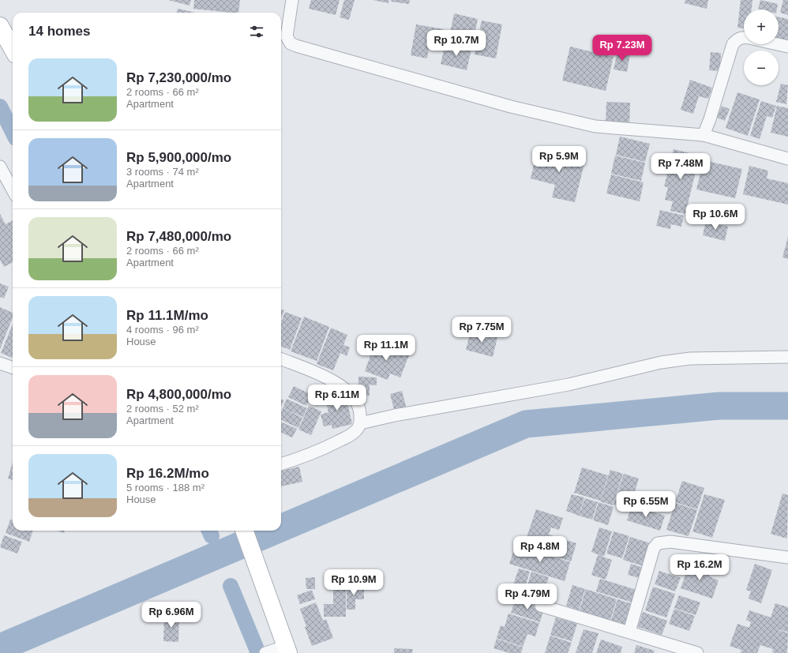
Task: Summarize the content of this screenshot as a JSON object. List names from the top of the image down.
{
  "page": {
    "map_buttons": ["+", "−"],
    "heading": "14 homes",
    "price": [
      "Rp 10.7M",
      "Rp 7.23M",
      "Rp 5.9M",
      "Rp 7.48M",
      "Rp 10.6M",
      "Rp 7.75M",
      "Rp 11.1M",
      "Rp 6.11M",
      "Rp 6.55M",
      "Rp 4.8M",
      "Rp 16.2M",
      "Rp 10.9M",
      "Rp 4.79M",
      "Rp 6.96M"
    ],
    "list": [
      {
        "name": "Rp 7,230,000/mo",
        "note": "2 rooms · 66 m² · Apartment"
      },
      {
        "name": "Rp 5,900,000/mo",
        "note": "3 rooms · 74 m² · Apartment"
      },
      {
        "name": "Rp 7,480,000/mo",
        "note": "2 rooms · 66 m² · Apartment"
      },
      {
        "name": "Rp 11.1M/mo",
        "note": "4 rooms · 96 m² · House"
      },
      {
        "name": "Rp 4,800,000/mo",
        "note": "2 rooms · 52 m² · Apartment"
      },
      {
        "name": "Rp 16.2M/mo",
        "note": "5 rooms · 188 m² · House"
      }
    ]
  }
}
